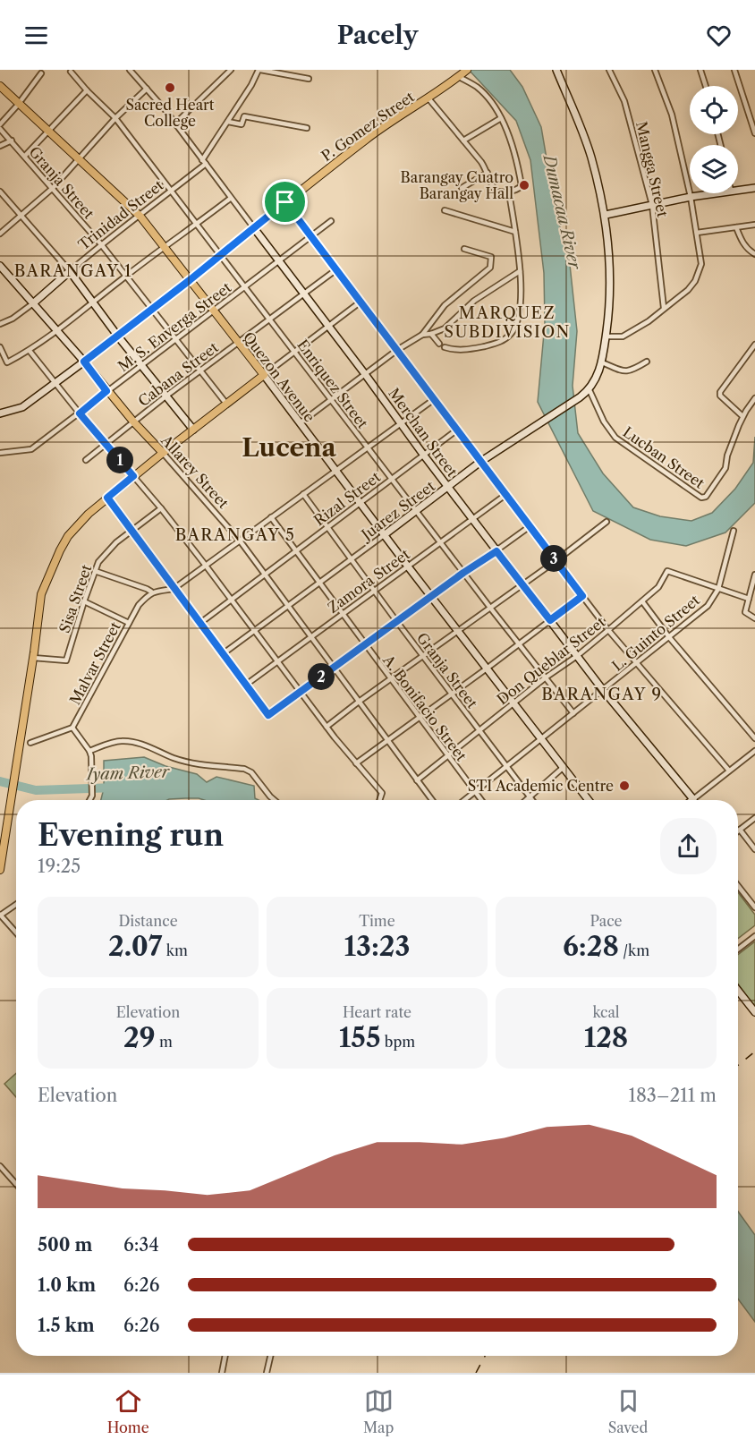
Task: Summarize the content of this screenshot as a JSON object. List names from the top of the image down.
{
  "streets": {
    "main road": [
      "P. Gomez Street",
      "Trinidad Street",
      "Quezon Avenue",
      "Merchan Street",
      "Allarey Street",
      "Juarez Street"
    ],
    "street": [
      "Mangga Street",
      "Granja Street",
      "M. S. Enverga Street",
      "Cabana Street",
      "Enriquez Street",
      "Lucban Street",
      "Rizal Street",
      "Zamora Street",
      "Sisa Street",
      "L. Guinto Street",
      "Don Queblar Street",
      "Malvar Street",
      "A. Bonifacio Street"
    ]
  },
  "crossings": [
    ["P. Gomez Street", "Granja Street"],
    ["P. Gomez Street", "Quezon Avenue"],
    ["P. Gomez Street", "Enriquez Street"],
    ["P. Gomez Street", "Merchan Street"],
    ["P. Gomez Street", "Allarey Street"],
    ["Granja Street", "Trinidad Street"],
    ["Granja Street", "M. S. Enverga Street"],
    ["Granja Street", "Cabana Street"],
    ["Granja Street", "Rizal Street"],
    ["Granja Street", "Juarez Street"],
    ["Granja Street", "Zamora Street"],
    ["Granja Street", "L. Guinto Street"],
    ["Granja Street", "Don Queblar Street"],
    ["Trinidad Street", "Quezon Avenue"],
    ["Trinidad Street", "Enriquez Street"],
    ["Trinidad Street", "Merchan Street"],
    ["Trinidad Street", "Allarey Street"],
    ["M. S. Enverga Street", "Quezon Avenue"],
    ["M. S. Enverga Street", "Enriquez Street"],
    ["M. S. Enverga Street", "Merchan Street"],
    ["M. S. Enverga Street", "Allarey Street"],
    ["Cabana Street", "Quezon Avenue"],
    ["Cabana Street", "Enriquez Street"],
    ["Cabana Street", "Merchan Street"],
    ["Cabana Street", "Allarey Street"],
    ["Quezon Avenue", "Rizal Street"],
    ["Quezon Avenue", "Juarez Street"],
    ["Quezon Avenue", "Zamora Street"],
    ["Quezon Avenue", "L. Guinto Street"],
    ["Quezon Avenue", "Don Queblar Street"],
    ["Enriquez Street", "Rizal Street"],
    ["Enriquez Street", "Juarez Street"],
    ["Enriquez Street", "Zamora Street"],
    ["Enriquez Street", "L. Guinto Street"],
    ["Enriquez Street", "Don Queblar Street"],
    ["Merchan Street", "Rizal Street"],
    ["Merchan Street", "Juarez Street"],
    ["Merchan Street", "Zamora Street"],
    ["Merchan Street", "L. Guinto Street"],
    ["Merchan Street", "Don Queblar Street"],
    ["Lucban Street", "Juarez Street"],
    ["Allarey Street", "Rizal Street"],
    ["Allarey Street", "Juarez Street"],
    ["Allarey Street", "Zamora Street"],
    ["Allarey Street", "Don Queblar Street"],
    ["Rizal Street", "A. Bonifacio Street"],
    ["Juarez Street", "A. Bonifacio Street"],
    ["Zamora Street", "A. Bonifacio Street"],
    ["L. Guinto Street", "Don Queblar Street"],
    ["L. Guinto Street", "A. Bonifacio Street"],
    ["Don Queblar Street", "A. Bonifacio Street"]
  ],
  "districts": [
    "BARANGAY 1",
    "MARQUEZ SUBDIVISION",
    "Lucena",
    "BARANGAY 5",
    "BARANGAY 9"
  ],
  "water": ["Dumacaa River", "Iyam River"],
  "places": ["Sacred Heart College", "Barangay Cuatro Barangay Hall", "STI Academic Centre"],
  "page": {
    "header": "Pacely",
    "pins": ["1", "3", "2"],
    "heading": ["Evening run", "19:25"],
    "stats": [
      ["Distance", "2.07 km"],
      ["Time", "13:23"],
      ["Pace", "6:28 /km"],
      ["Elevation", "29 m"],
      ["Heart rate", "155 bpm"],
      ["kcal", "128"]
    ],
    "chart": ["Elevation", "183–211 m"],
    "list": [
      {
        "name": "500 m",
        "note": "6:34"
      },
      {
        "name": "1.0 km",
        "note": "6:26"
      },
      {
        "name": "1.5 km",
        "note": "6:26"
      }
    ],
    "tabs": ["Home", "Map", "Saved"]
  }
}
